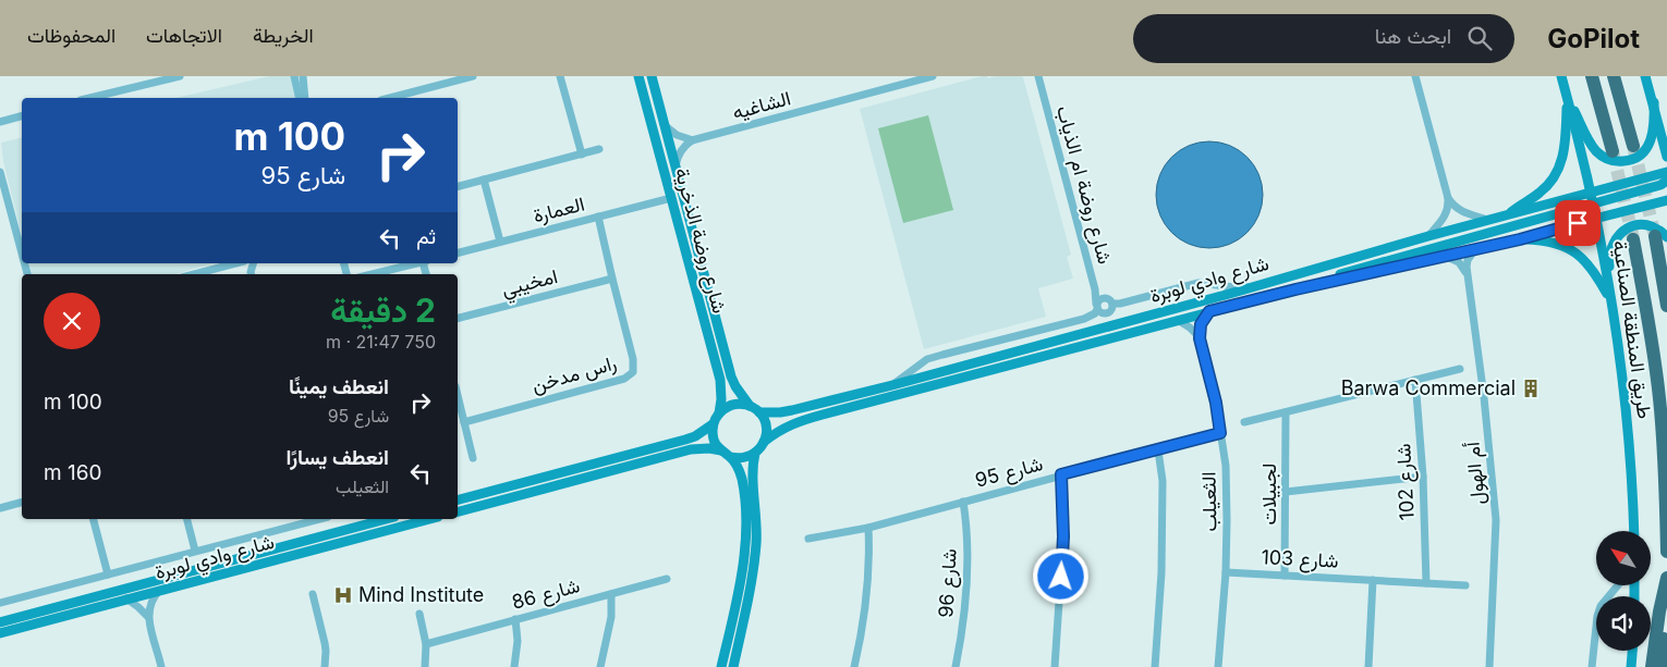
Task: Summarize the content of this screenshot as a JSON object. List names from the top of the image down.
{
  "streets": {
    "highway": ["طريق المنطقة الصناعية"],
    "street": [
      "الشاغيه",
      "شارع روضة ام الذياب",
      "العمارة",
      "شارع روضة الذخرية",
      "شارع وادي لوبرة",
      "امخيبي",
      "راس مدخن",
      "شارع 95",
      "أم الهول",
      "شارع 102",
      "لجبيلات",
      "الثعيلب",
      "شارع 103",
      "شارع 96",
      "شارع 86"
    ]
  },
  "crossings": [
    ["العمارة", "شارع روضة الذخرية"],
    ["العمارة", "راس مدخن"],
    ["شارع روضة الذخرية", "شارع وادي لوبرة"],
    ["شارع وادي لوبرة", "طريق المنطقة الصناعية"],
    ["شارع وادي لوبرة", "أم الهول"],
    ["امخيبي", "راس مدخن"],
    ["شارع 95", "الثعيلب"],
    ["شارع 95", "شارع 96"],
    ["شارع 102", "شارع 103"],
    ["لجبيلات", "شارع 103"],
    ["الثعيلب", "شارع 103"]
  ],
  "places": {
    "building": ["Barwa Commercial"],
    "hospital": ["Mind Institute"]
  },
  "north": "top left",
  "page": {
    "header": "GoPilot",
    "search": "ابحث هنا",
    "nav": ["الخريطة", "الاتجاهات", "المحفوظات"],
    "turn": ["100 m", "شارع 95"],
    "then": "ثم",
    "heading": ["2 دقيقة", "750 m · 21:47"],
    "list": [
      {
        "name": "انعطف يمينًا",
        "note": "شارع 95",
        "value": "100 m"
      },
      {
        "name": "انعطف يسارًا",
        "note": "الثعيلب",
        "value": "160 m"
      }
    ]
  }
}
